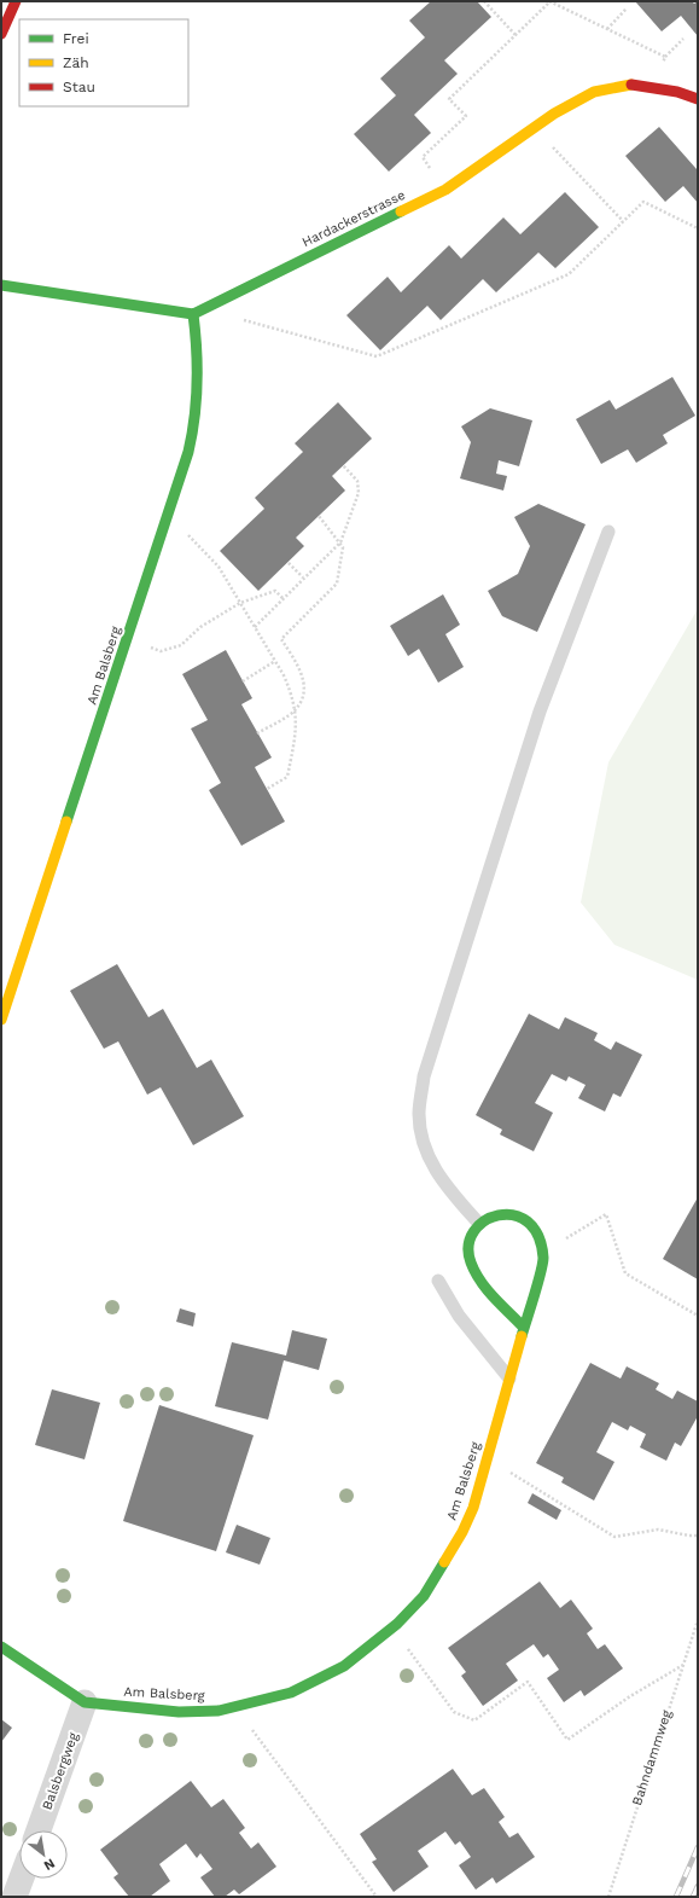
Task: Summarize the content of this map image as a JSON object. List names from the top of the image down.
{
  "streets": {
    "street": ["Hardackerstrasse", "Am Balsberg", "Balsbergweg"],
    "path": ["Bahndammweg"]
  },
  "crossings": [
    ["Hardackerstrasse", "Am Balsberg"],
    ["Am Balsberg", "Balsbergweg"]
  ],
  "legend": ["Frei", "Zäh", "Stau"],
  "north": "bottom right"
}
